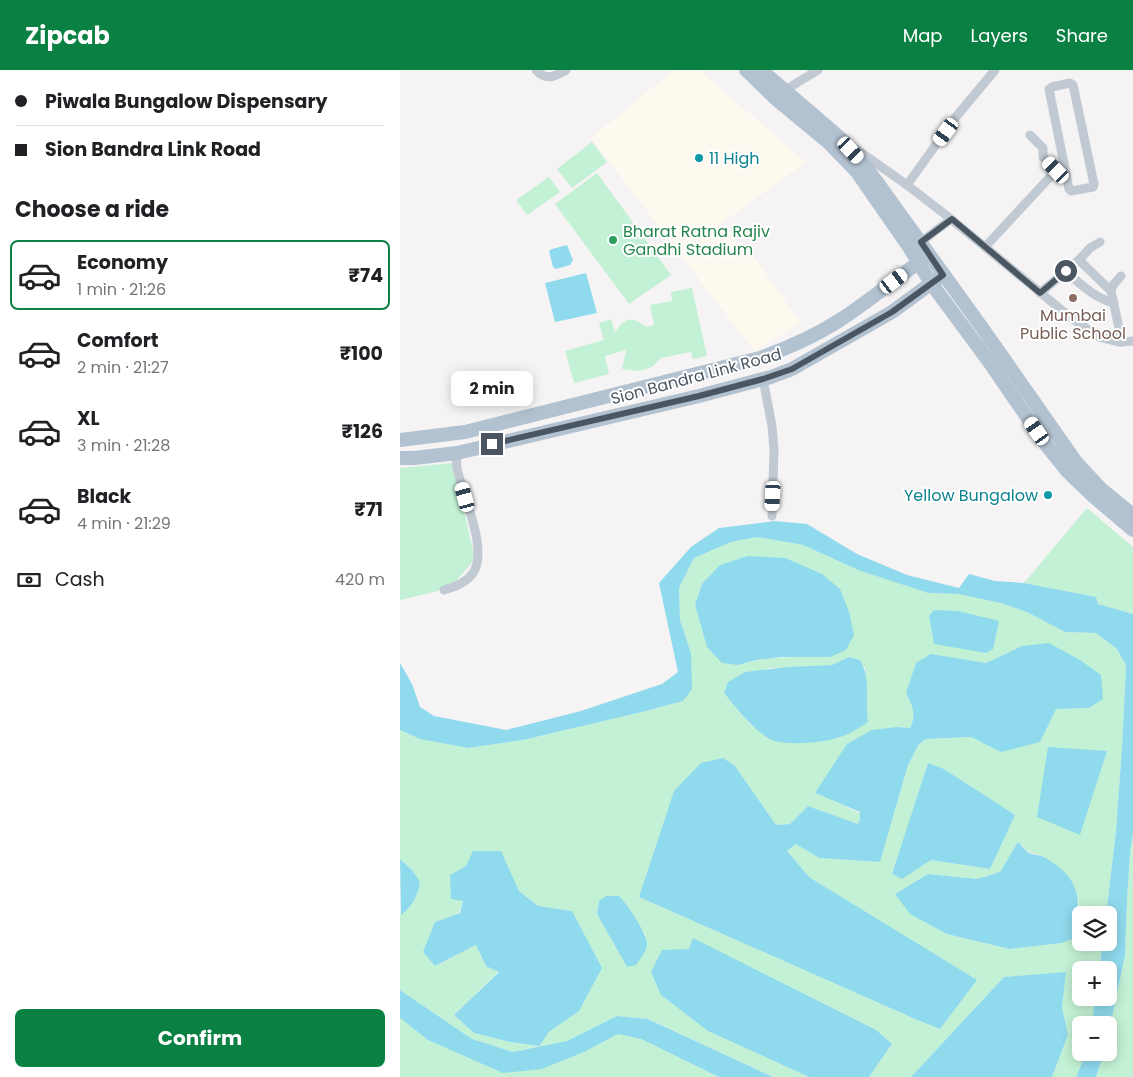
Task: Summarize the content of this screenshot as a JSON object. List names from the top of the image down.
{
  "streets": {
    "main road": ["Sion Bandra Link Road"]
  },
  "places": [
    "11 High",
    "Bharat Ratna Rajiv Gandhi Stadium",
    "Mumbai Public School",
    "Yellow Bungalow"
  ],
  "page": {
    "header": "Zipcab",
    "nav": ["Map", "Layers", "Share"],
    "banner": ["Piwala Bungalow Dispensary", "Sion Bandra Link Road"],
    "heading": "Choose a ride",
    "list": [
      {
        "name": "Economy",
        "note": "1 min · 21:26",
        "value": "₹74"
      },
      {
        "name": "Comfort",
        "note": "2 min · 21:27",
        "value": "₹100"
      },
      {
        "name": "XL",
        "note": "3 min · 21:28",
        "value": "₹126"
      },
      {
        "name": "Black",
        "note": "4 min · 21:29",
        "value": "₹71"
      }
    ],
    "bubble": "2 min",
    "pay": ["Cash", "420 m"],
    "map_buttons": ["+", "−"],
    "buttons": "Confirm"
  }
}
